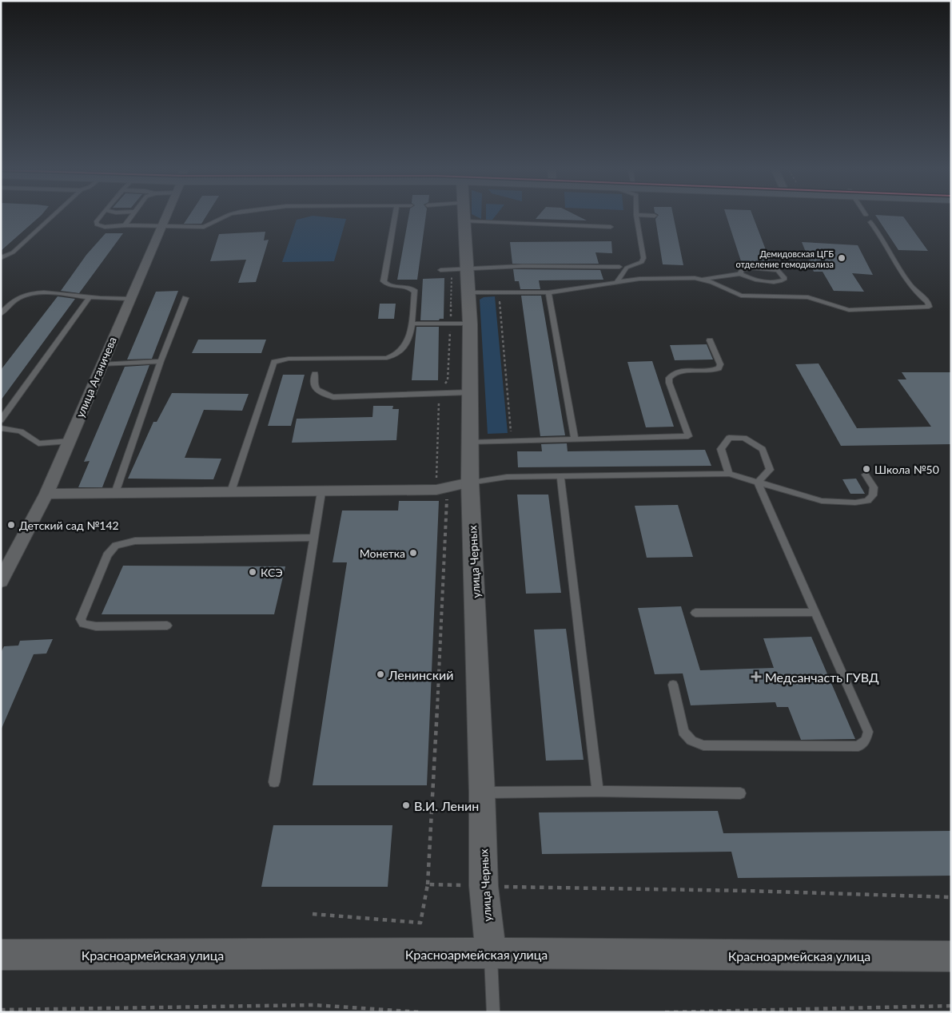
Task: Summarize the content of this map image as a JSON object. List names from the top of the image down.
{
  "streets": {
    "street": ["улица Аганичева", "улица Черных", "Красноармейская улица"]
  },
  "crossings": [
    ["улица Черных", "Красноармейская улица"]
  ],
  "places": {
    "other": [
      "Демидовская ЦГБ отделение гемодиализа",
      "Школа №50",
      "Детский сад №142",
      "Монетка",
      "КСЭ",
      "Ленинский",
      "В.И. Ленин"
    ],
    "health": ["Медсанчасть ГУВД"]
  }
}
